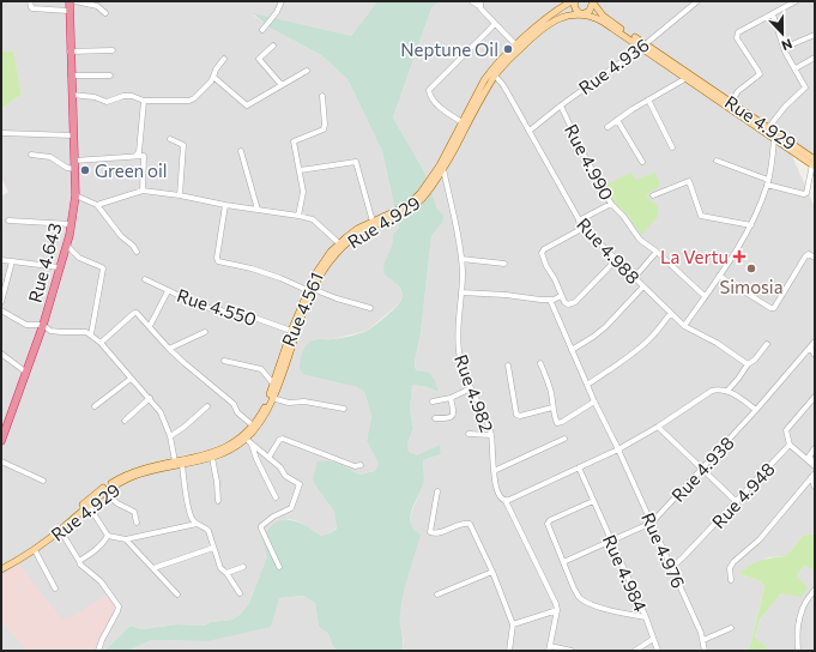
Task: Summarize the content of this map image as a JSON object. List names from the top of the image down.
{
  "streets": {
    "highway": ["Rue 4.643"],
    "main road": ["Rue 4.929", "Rue 4.561"],
    "street": [
      "Rue 4.936",
      "Rue 4.990",
      "Rue 4.988",
      "Rue 4.550",
      "Rue 4.982",
      "Rue 4.938",
      "Rue 4.948",
      "Rue 4.976",
      "Rue 4.984"
    ]
  },
  "crossings": [
    ["Rue 4.936", "Rue 4.929"],
    ["Rue 4.936", "Rue 4.990"],
    ["Rue 4.936", "Rue 4.988"],
    ["Rue 4.929", "Rue 4.988"],
    ["Rue 4.929", "Rue 4.561"],
    ["Rue 4.929", "Rue 4.982"],
    ["Rue 4.550", "Rue 4.561"],
    ["Rue 4.938", "Rue 4.976"],
    ["Rue 4.938", "Rue 4.984"],
    ["Rue 4.948", "Rue 4.976"]
  ],
  "places": {
    "other": ["Neptune Oil", "Green oil", "Simosia"],
    "health": ["La Vertu"]
  },
  "north": "bottom"
}
